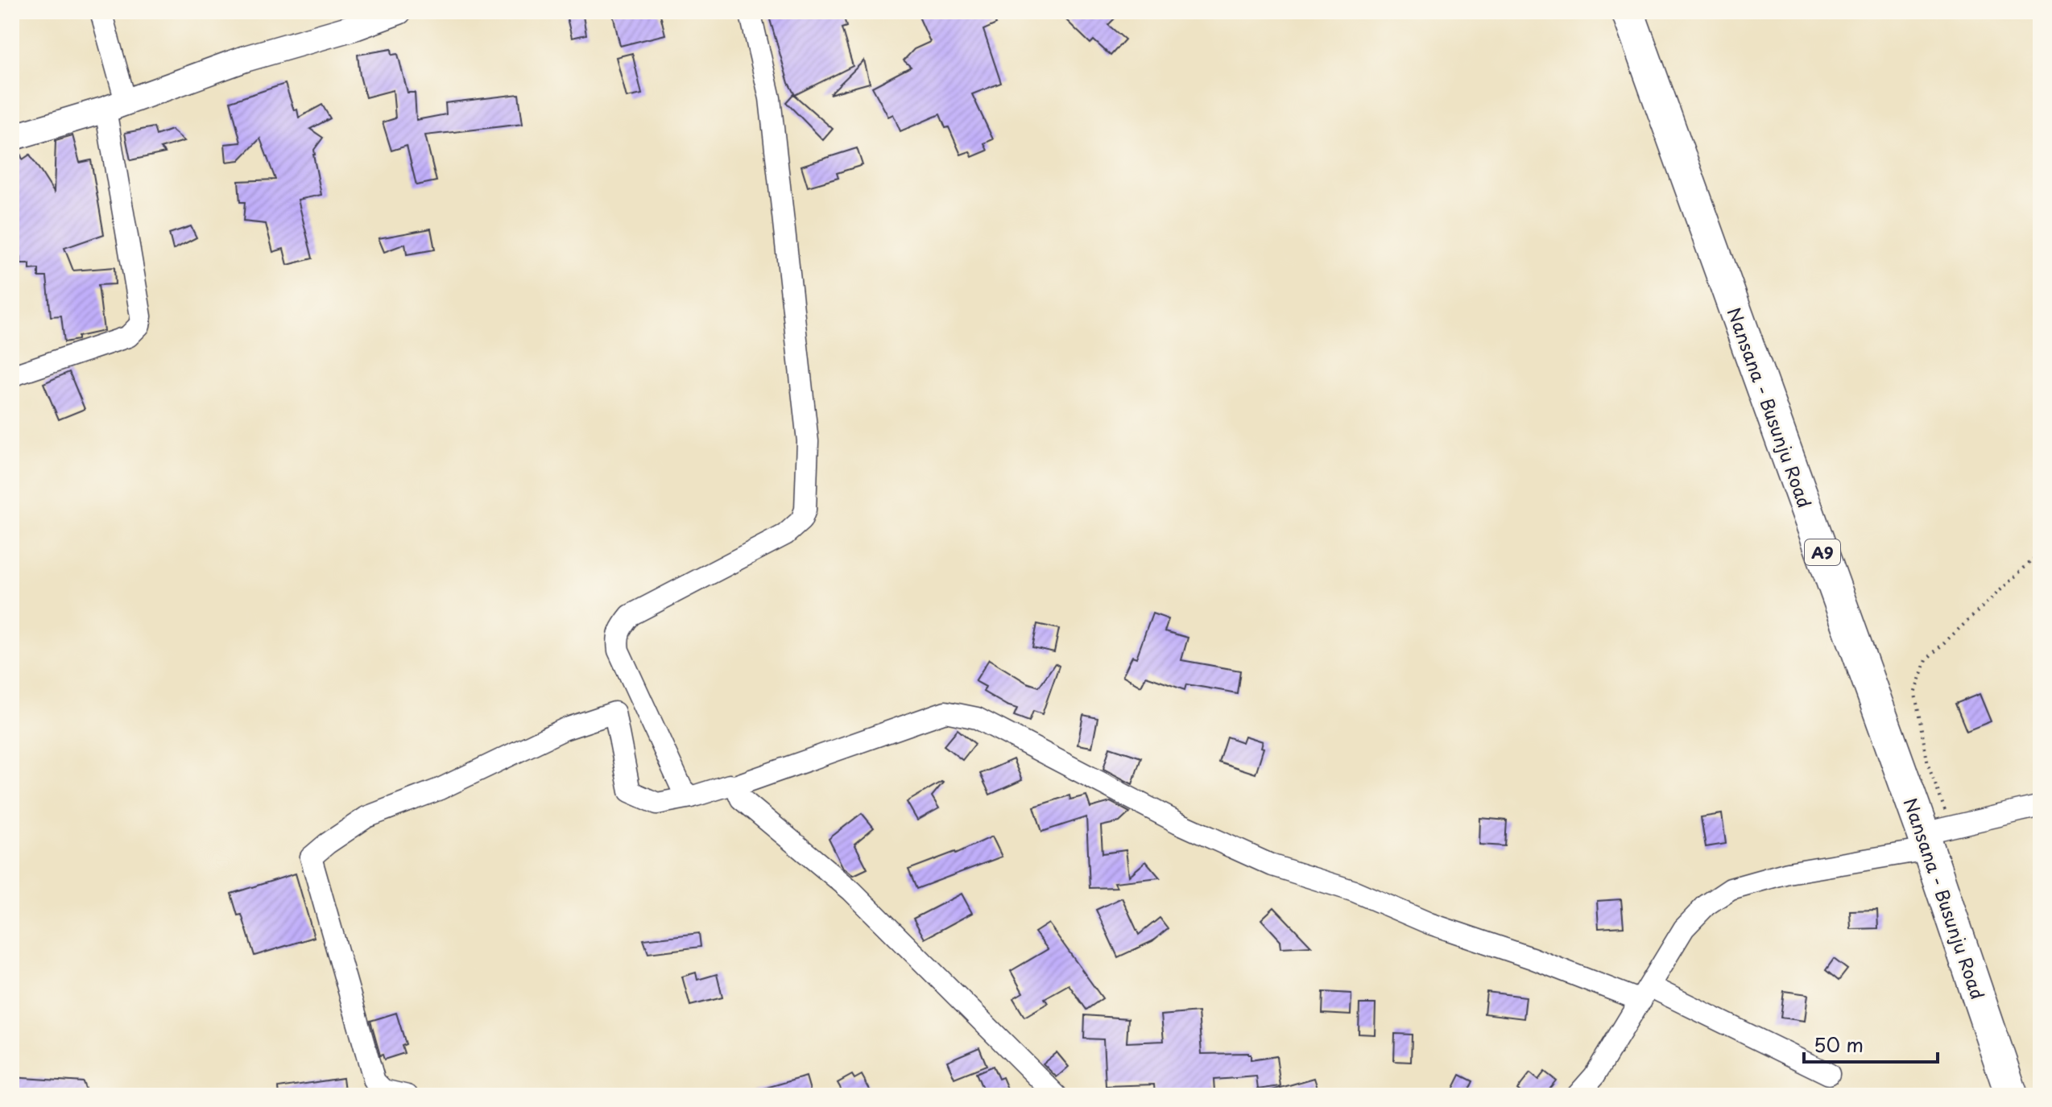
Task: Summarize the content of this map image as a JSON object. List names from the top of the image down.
{
  "streets": {
    "main road": ["Nansana - Busunju Road", "A9"]
  },
  "scale_bar": "50 m"
}
